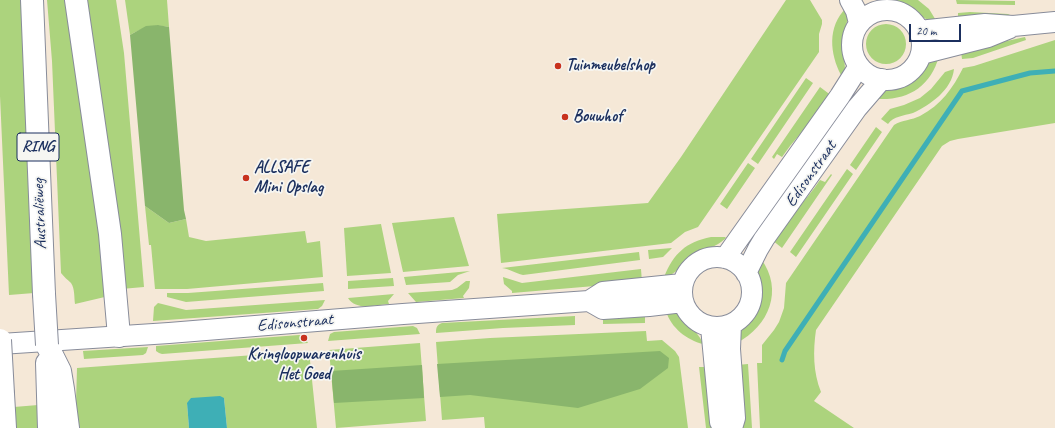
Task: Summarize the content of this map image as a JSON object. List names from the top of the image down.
{
  "streets": {
    "main road": ["RING", "Australiëweg"],
    "street": ["Edisonstraat"]
  },
  "places": [
    "Tuinmeubelshop",
    "Bouwhof",
    "ALLSAFE Mini Opslag",
    "Kringloopwarenhuis Het Goed"
  ],
  "scale_bar": "20 m"
}
